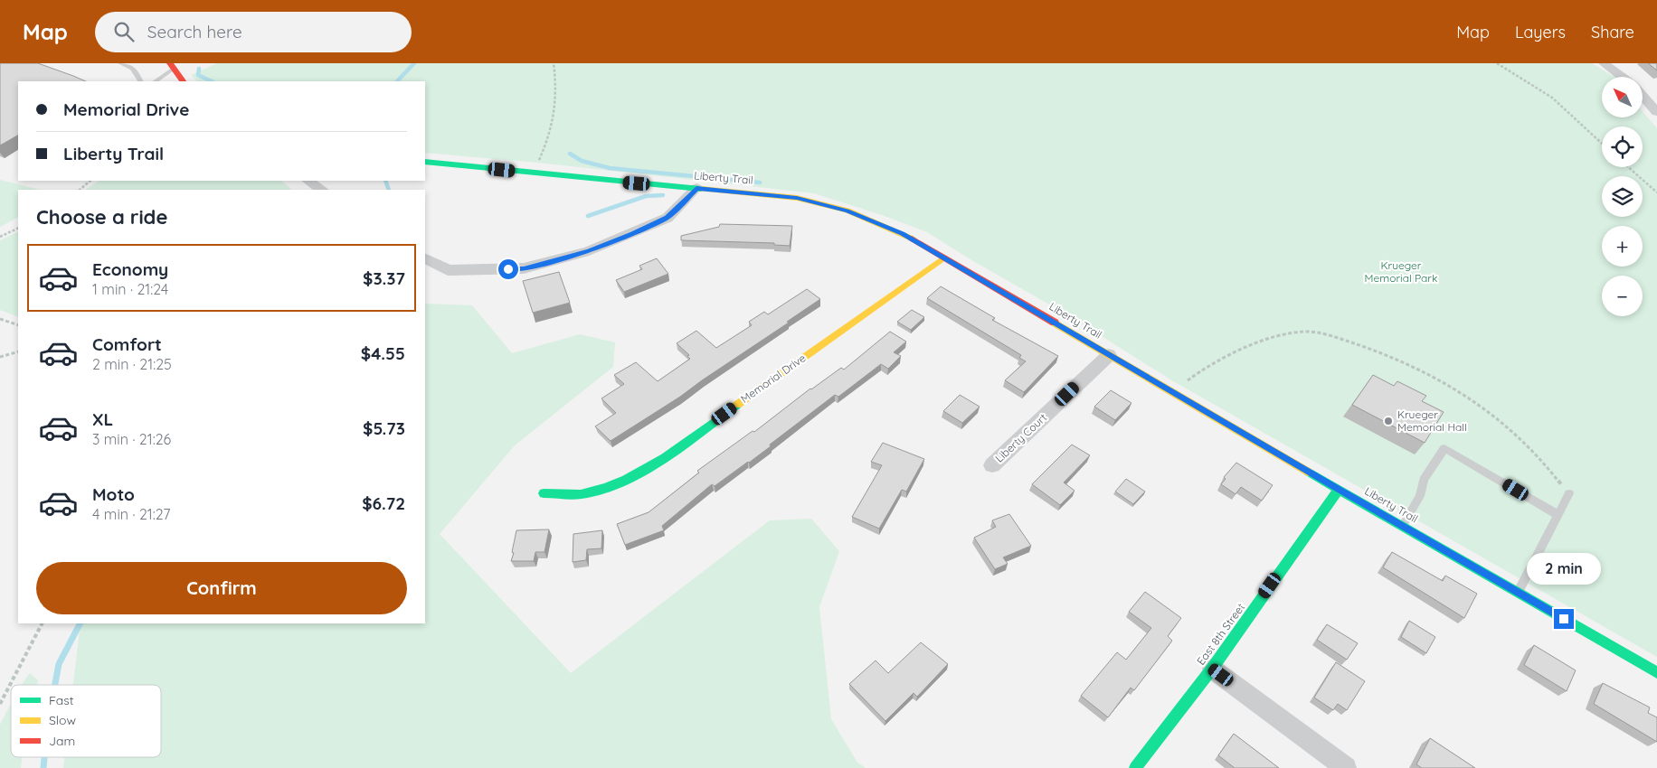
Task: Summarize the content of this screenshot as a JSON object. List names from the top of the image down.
{
  "streets": {
    "street": [
      "Liberty Trail",
      "Memorial Drive",
      "Liberty Court",
      "East 8th Street"
    ]
  },
  "crossings": [
    ["Liberty Trail", "Memorial Drive"],
    ["Liberty Trail", "Liberty Court"],
    ["Liberty Trail", "East 8th Street"]
  ],
  "parks": ["Krueger Memorial Park"],
  "places": ["Krueger Memorial Hall"],
  "legend": ["Fast", "Slow", "Jam"],
  "north": "top left",
  "page": {
    "header": "Map",
    "search": "Search here",
    "nav": ["Map", "Layers", "Share"],
    "map_buttons": ["+", "−"],
    "banner": ["Memorial Drive", "Liberty Trail"],
    "heading": "Choose a ride",
    "list": [
      {
        "name": "Economy",
        "note": "1 min · 21:24",
        "value": "$3.37"
      },
      {
        "name": "Comfort",
        "note": "2 min · 21:25",
        "value": "$4.55"
      },
      {
        "name": "XL",
        "note": "3 min · 21:26",
        "value": "$5.73"
      },
      {
        "name": "Moto",
        "note": "4 min · 21:27",
        "value": "$6.72"
      }
    ],
    "bubble": "2 min",
    "buttons": "Confirm"
  }
}
